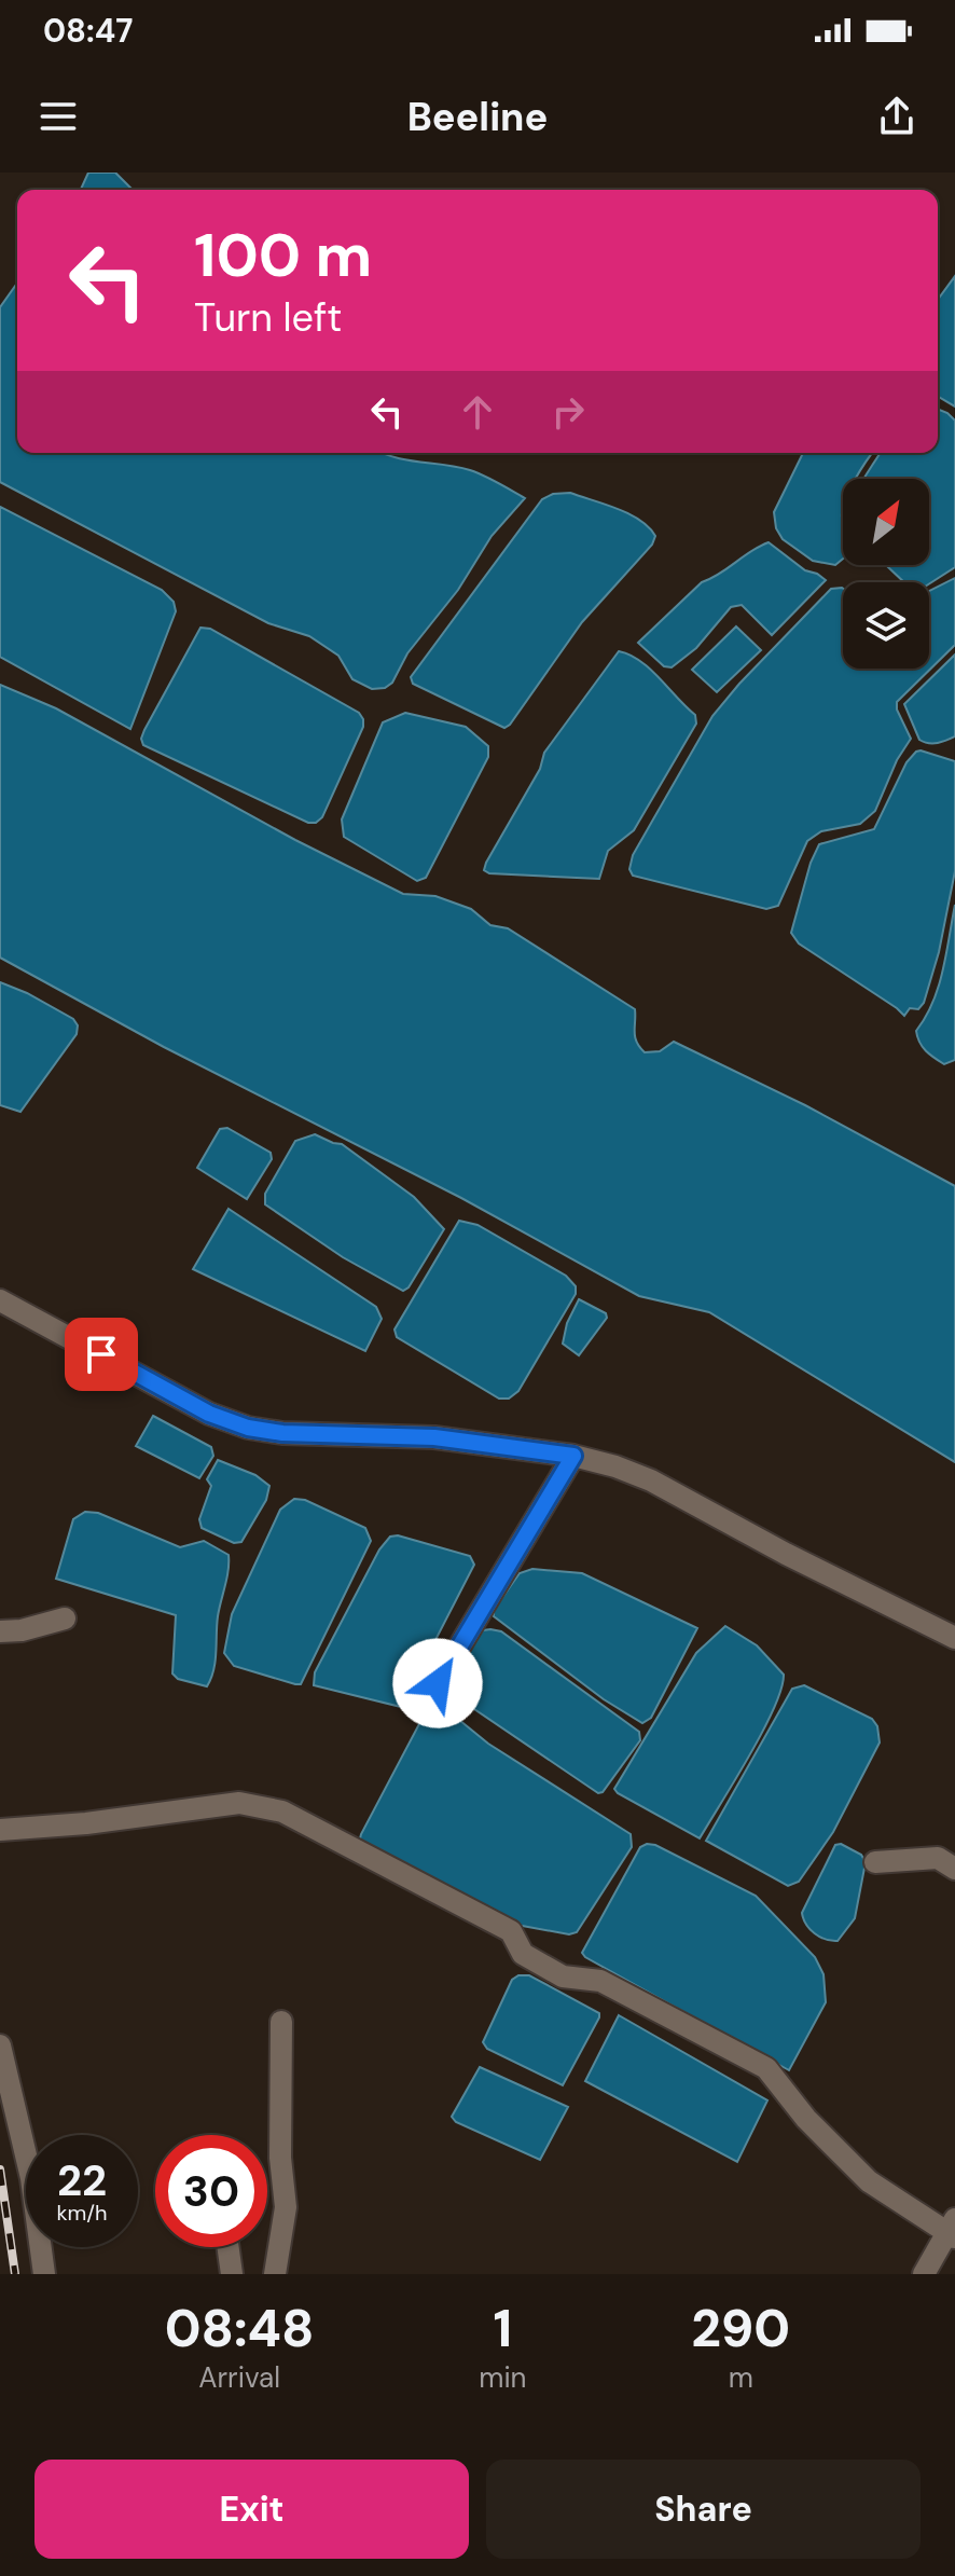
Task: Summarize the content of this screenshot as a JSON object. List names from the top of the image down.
{
  "north": "top right",
  "page": {
    "status": "08:47",
    "header": "Beeline",
    "turn": ["100 m", "Turn left"],
    "speed": "22 km/h",
    "limit": "30",
    "eta": [
      "08:48",
      "Arrival",
      "1",
      "min",
      "290",
      "m"
    ],
    "buttons": ["Exit", "Share"]
  }
}
